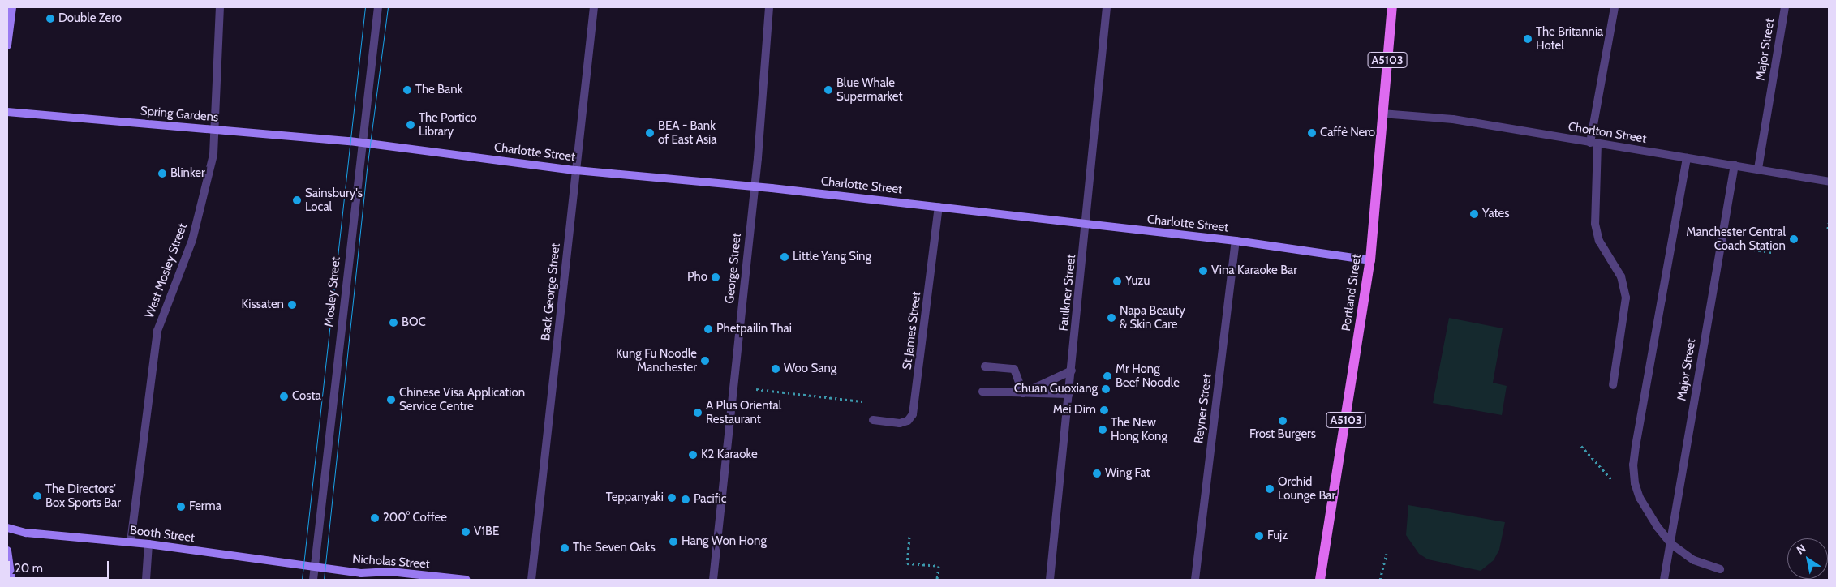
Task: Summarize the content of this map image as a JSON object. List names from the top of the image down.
{
  "streets": {
    "main road": ["A5103", "Portland Street"],
    "street": [
      "Major Street",
      "Spring Gardens",
      "Chorlton Street",
      "Charlotte Street",
      "George Street",
      "West Mosley Street",
      "Mosley Street",
      "Back George Street",
      "Faulkner Street",
      "St James Street",
      "Reyner Street",
      "Booth Street",
      "Nicholas Street"
    ]
  },
  "crossings": [
    ["Major Street", "Chorlton Street"],
    ["Spring Gardens", "Charlotte Street"],
    ["Spring Gardens", "West Mosley Street"],
    ["Chorlton Street", "Portland Street"],
    ["Charlotte Street", "George Street"],
    ["Charlotte Street", "Mosley Street"],
    ["Charlotte Street", "Back George Street"],
    ["Charlotte Street", "Faulkner Street"],
    ["Charlotte Street", "Portland Street"],
    ["Charlotte Street", "St James Street"],
    ["Charlotte Street", "Reyner Street"],
    ["West Mosley Street", "Booth Street"],
    ["Mosley Street", "Booth Street"],
    ["Mosley Street", "Nicholas Street"],
    ["Booth Street", "Nicholas Street"]
  ],
  "places": [
    "Double Zero",
    "The Britannia Hotel",
    "The Bank",
    "Blue Whale Supermarket",
    "The Portico Library",
    "BEA - Bank of East Asia",
    "Caffè Nero",
    "Blinker",
    "Sainsbury's Local",
    "Yates",
    "Manchester Central Coach Station",
    "Little Yang Sing",
    "Vina Karaoke Bar",
    "Pho",
    "Yuzu",
    "Kissaten",
    "Napa Beauty & Skin Care",
    "BOC",
    "Phetpailin Thai",
    "Kung Fu Noodle Manchester",
    "Woo Sang",
    "Mr Hong Beef Noodle",
    "Chuan Guoxiang",
    "Costa",
    "Chinese Visa Application Service Centre",
    "Mei Dim",
    "A Plus Oriental Restaurant",
    "Frost Burgers",
    "The New Hong Kong",
    "K2 Karaoke",
    "Wing Fat",
    "Orchid Lounge Bar",
    "The Directors' Box Sports Bar",
    "Teppanyaki",
    "Pacific",
    "Ferma",
    "200° Coffee",
    "V1BE",
    "Fujz",
    "Hang Won Hong",
    "The Seven Oaks"
  ],
  "scale_bar": "20 m",
  "north": "top left"
}
